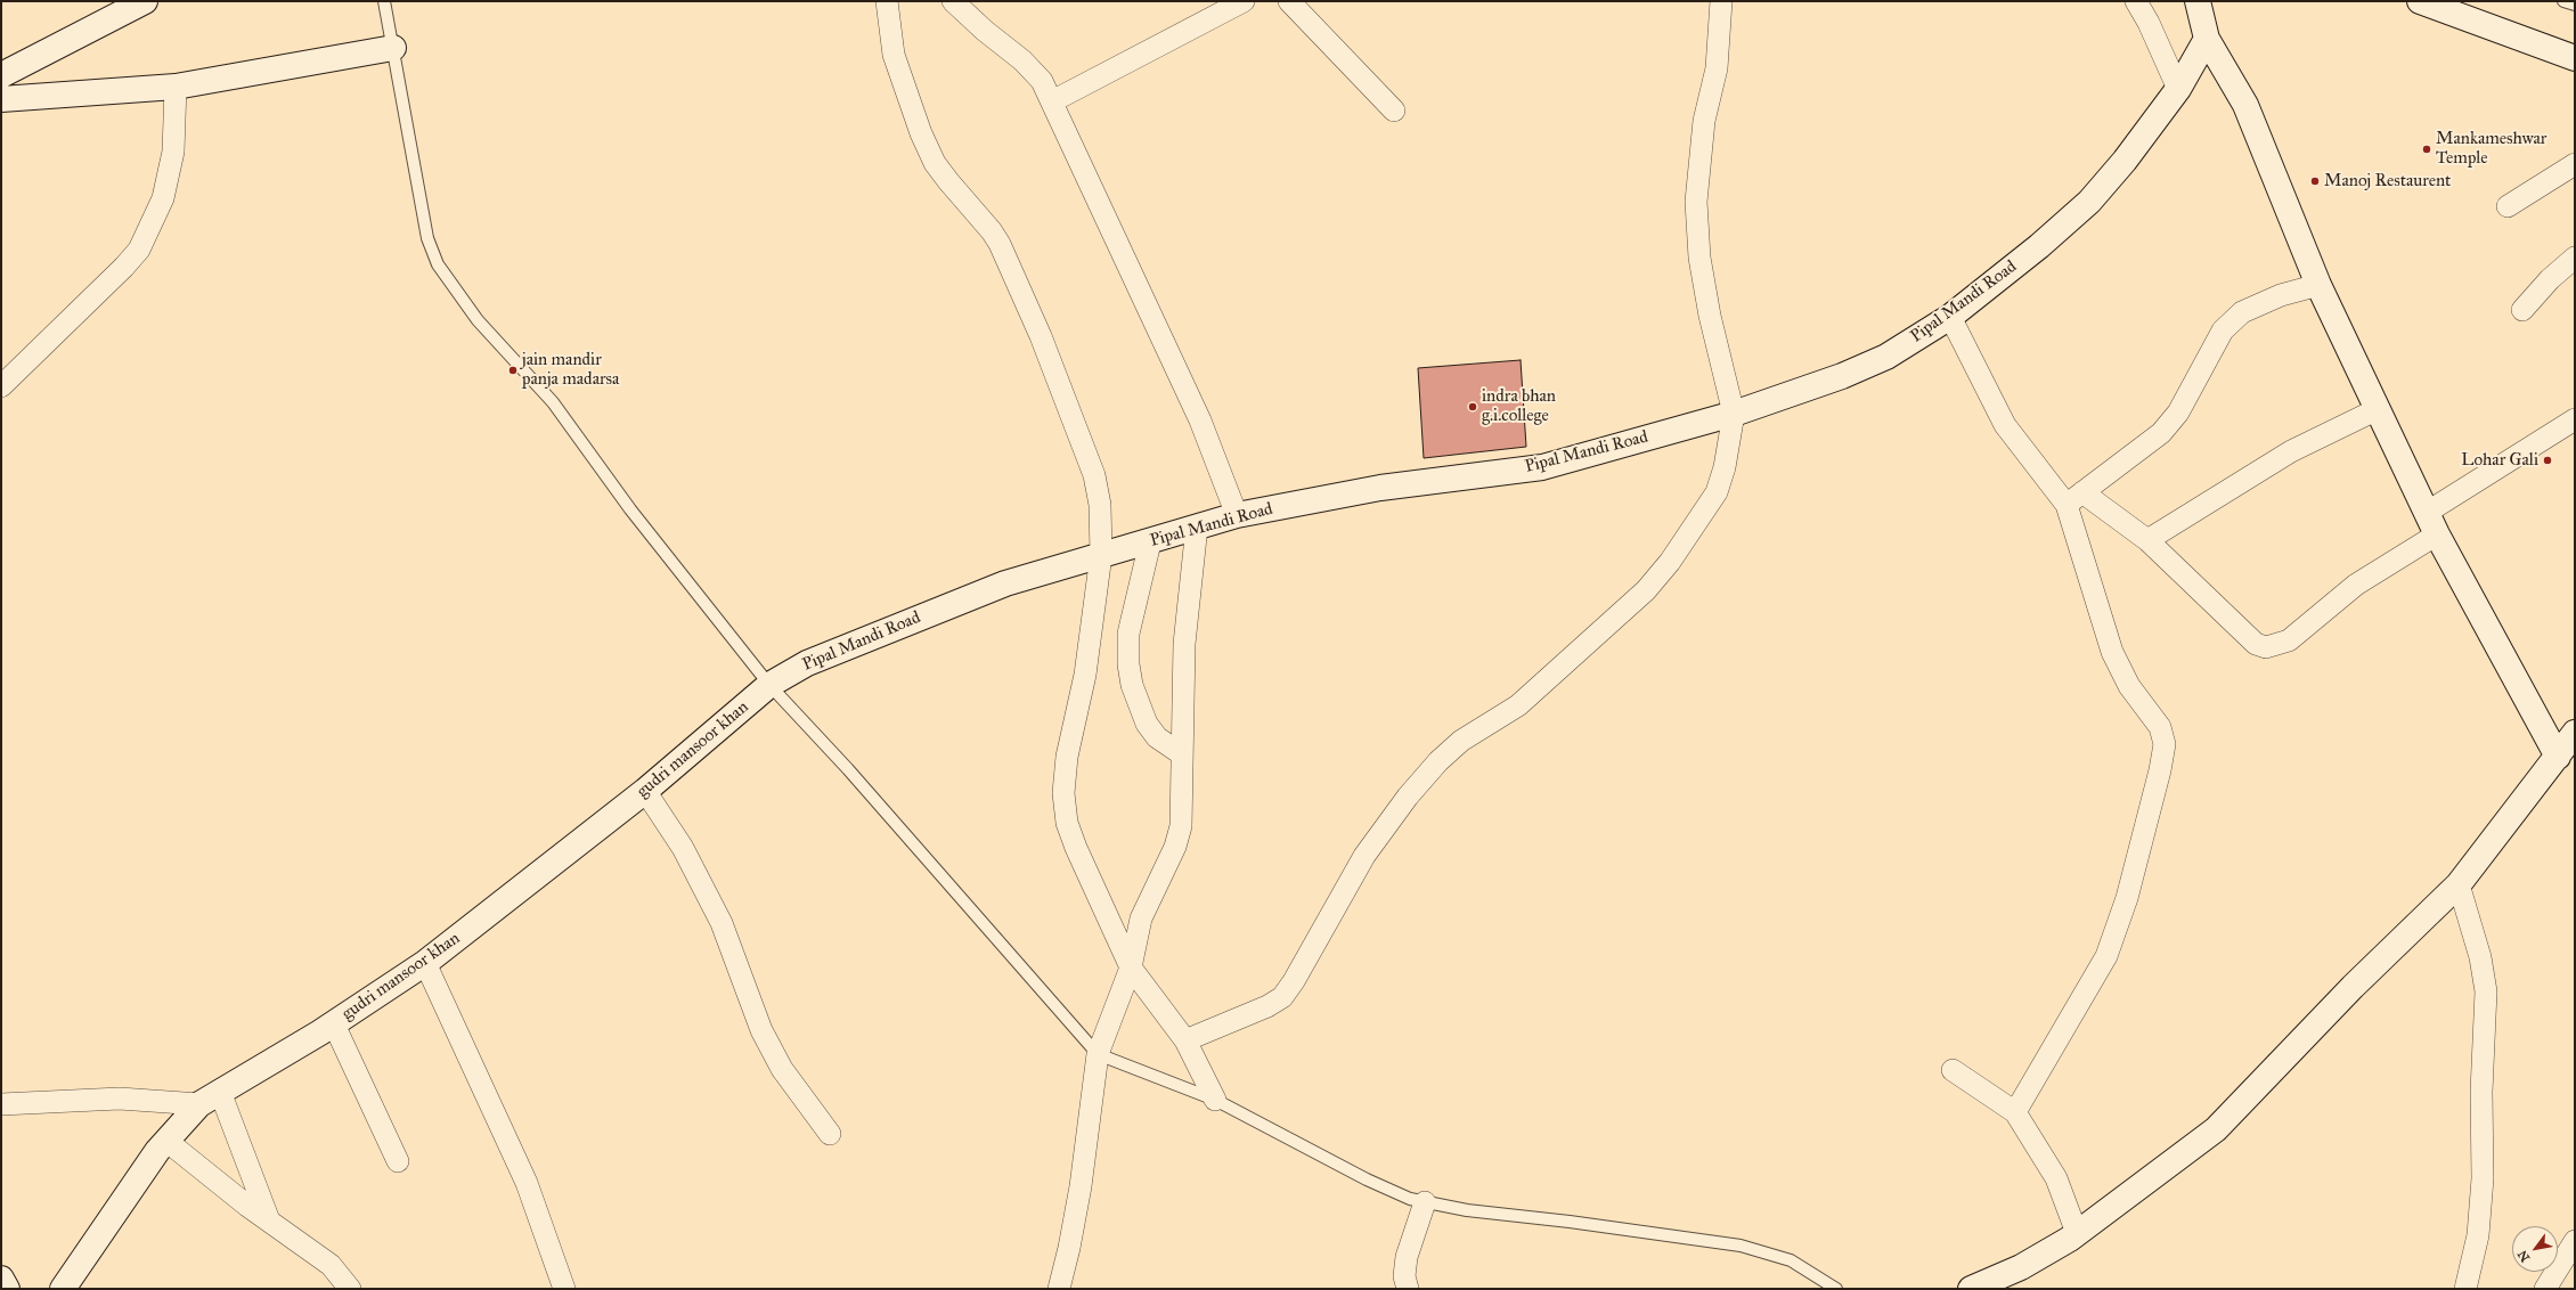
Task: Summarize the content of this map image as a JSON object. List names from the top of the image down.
{
  "streets": {
    "street": ["Pipal Mandi Road", "gudri mansoor khan"]
  },
  "crossings": [
    ["Pipal Mandi Road", "gudri mansoor khan"]
  ],
  "places": [
    "Mankameshwar Temple",
    "Manoj Restaurent",
    "jain mandir panja madarsa",
    "indra bhan g.i.college",
    "Lohar Gali"
  ],
  "north": "bottom left"
}
